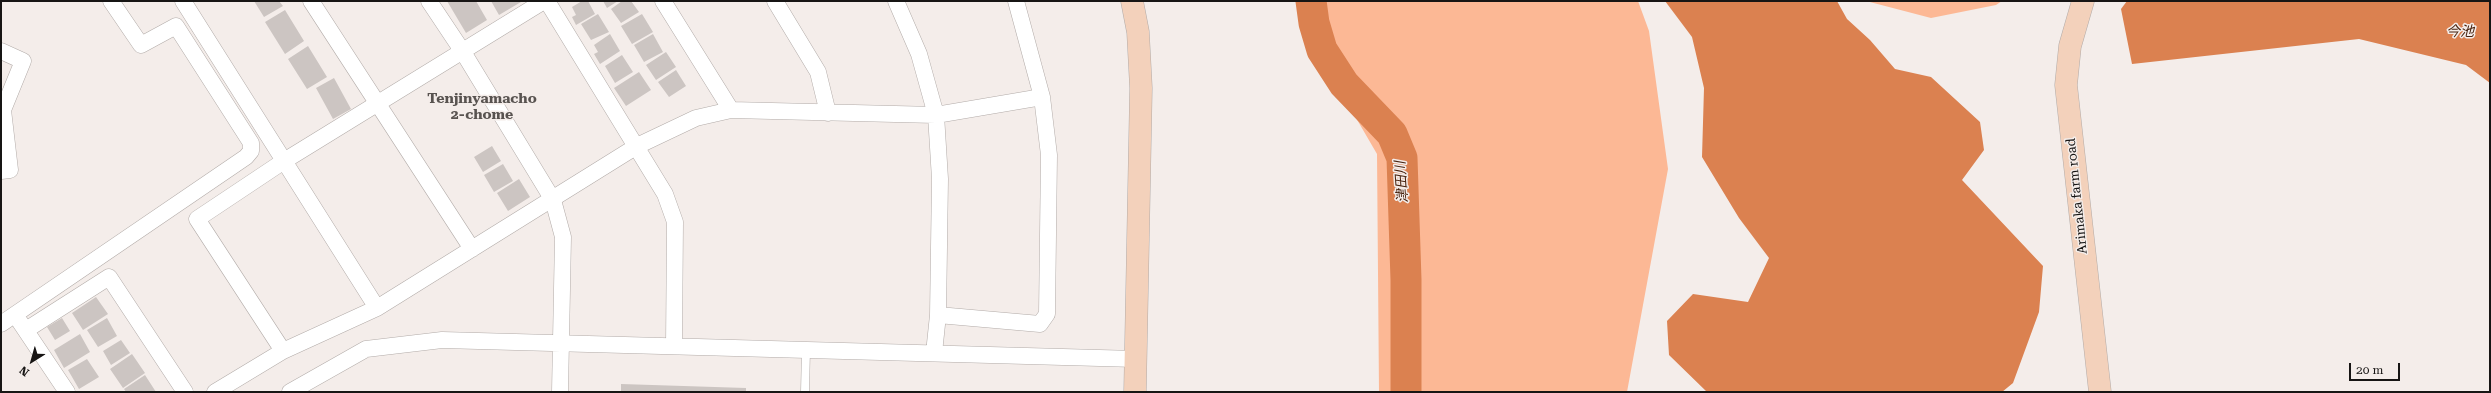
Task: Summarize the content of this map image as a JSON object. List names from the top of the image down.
{
  "streets": {
    "street": ["Arimaka farm road"]
  },
  "districts": ["Tenjinyamacho 2-chome"],
  "water": ["今池", "津田川"],
  "scale_bar": "20 m",
  "north": "bottom left"
}
